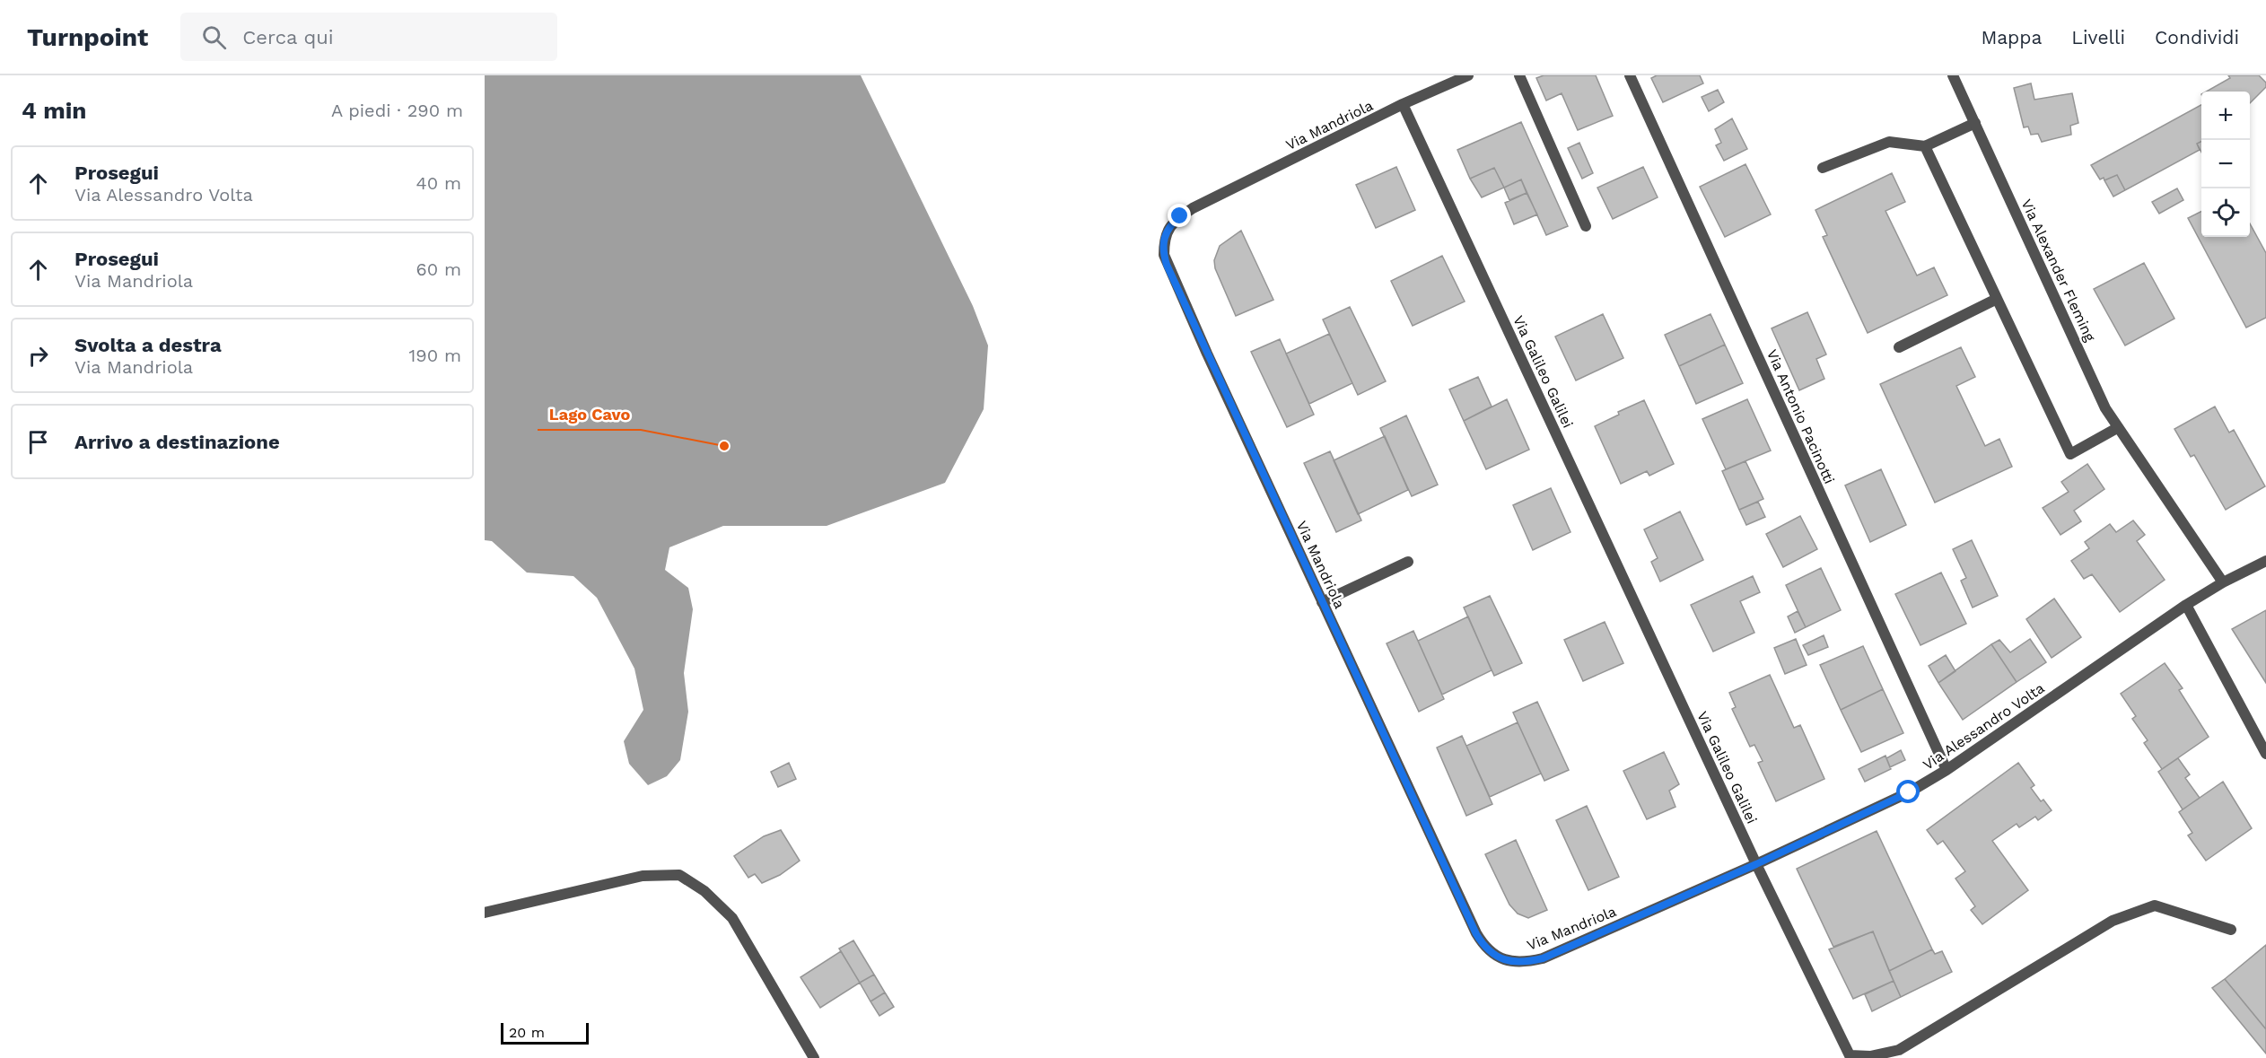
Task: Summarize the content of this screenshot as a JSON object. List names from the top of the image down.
{
  "streets": {
    "street": [
      "Via Mandriola",
      "Via Alexander Fleming",
      "Via Galileo Galilei",
      "Via Antonio Pacinotti",
      "Via Alessandro Volta"
    ]
  },
  "crossings": [
    ["Via Mandriola", "Via Galileo Galilei"],
    ["Via Mandriola", "Via Alessandro Volta"],
    ["Via Alexander Fleming", "Via Alessandro Volta"],
    ["Via Galileo Galilei", "Via Alessandro Volta"],
    ["Via Antonio Pacinotti", "Via Alessandro Volta"]
  ],
  "places": ["Lago Cavo"],
  "scale_bar": "20 m",
  "page": {
    "header": "Turnpoint",
    "search": "Cerca qui",
    "nav": ["Mappa", "Livelli", "Condividi"],
    "heading": ["4 min", "A piedi · 290 m"],
    "map_buttons": ["+", "−"],
    "list": [
      ["Prosegui", "Via Alessandro Volta", "40 m"],
      ["Prosegui", "Via Mandriola", "60 m"],
      ["Svolta a destra", "Via Mandriola", "190 m"],
      "Arrivo a destinazione"
    ],
    "scale": "20 m"
  }
}
